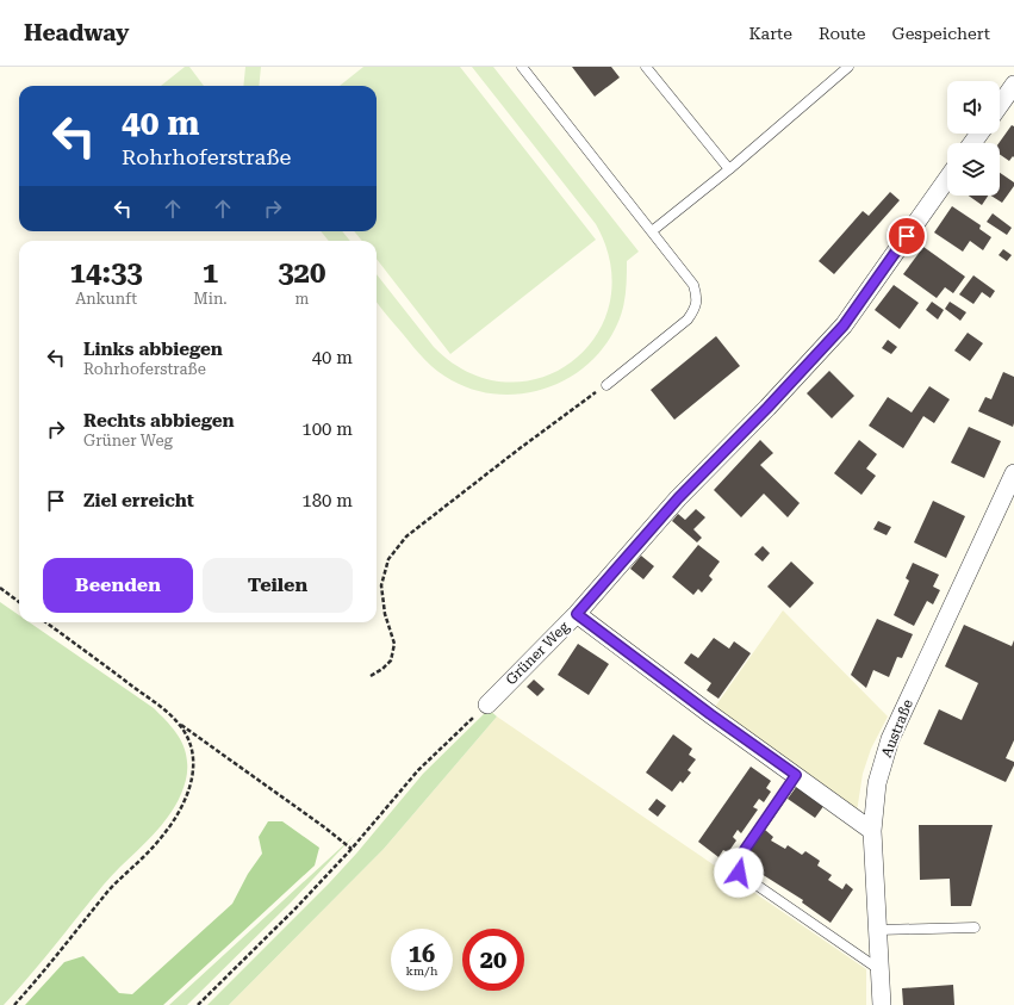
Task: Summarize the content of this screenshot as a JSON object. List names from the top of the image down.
{
  "streets": {
    "street": ["Grüner Weg", "Austraße"]
  },
  "page": {
    "header": "Headway",
    "nav": ["Karte", "Route", "Gespeichert"],
    "turn": ["40 m", "Rohrhoferstraße"],
    "eta": [
      "14:33",
      "Ankunft",
      "1",
      "Min.",
      "320",
      "m"
    ],
    "list": [
      {
        "name": "Links abbiegen",
        "note": "Rohrhoferstraße",
        "value": "40 m"
      },
      {
        "name": "Rechts abbiegen",
        "note": "Grüner Weg",
        "value": "100 m"
      },
      {
        "name": "Ziel erreicht",
        "value": "180 m"
      }
    ],
    "buttons": ["Beenden", "Teilen"],
    "speed": "16 km/h",
    "limit": "20"
  }
}
